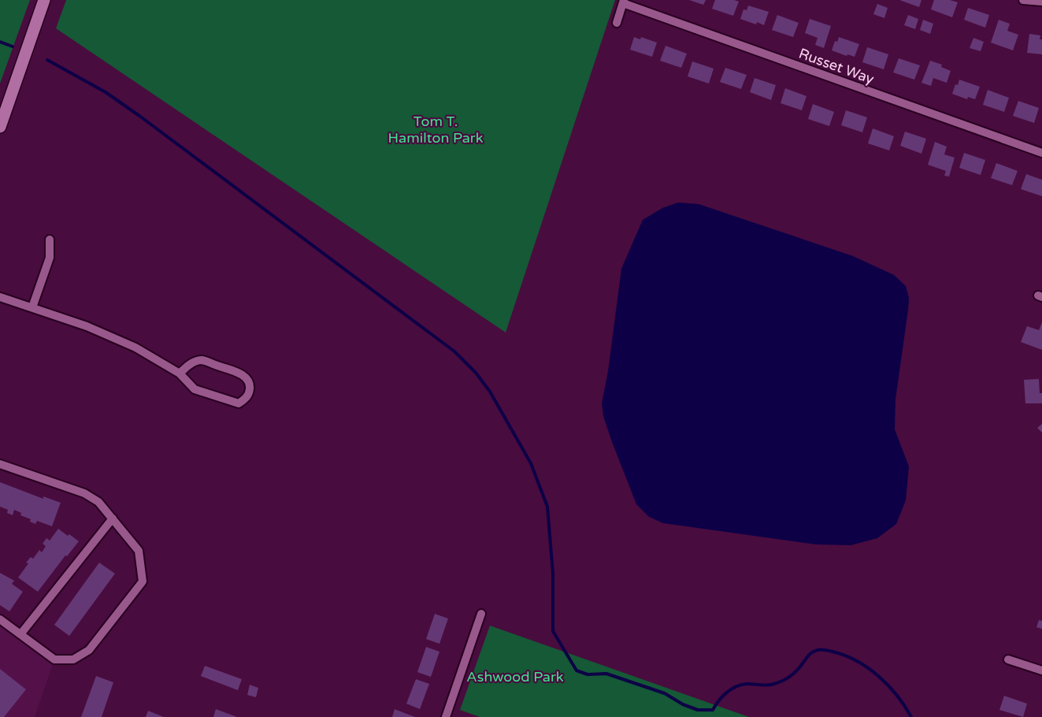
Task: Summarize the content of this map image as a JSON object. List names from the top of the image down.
{
  "streets": {
    "street": ["Russet Way"]
  },
  "parks": ["Tom T. Hamilton Park", "Ashwood Park"]
}
